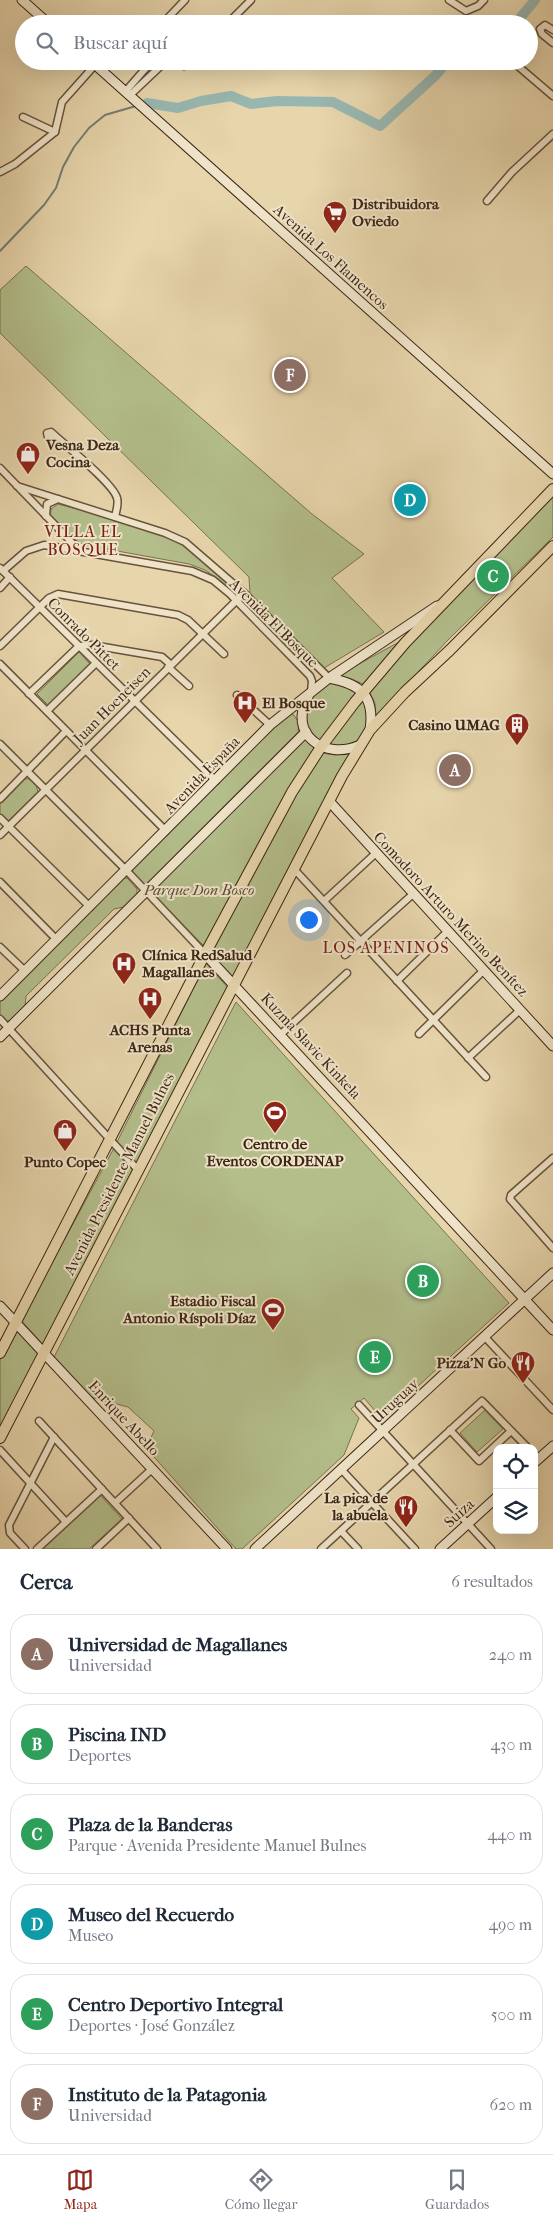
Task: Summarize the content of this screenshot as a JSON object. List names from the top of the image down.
{
  "streets": {
    "main road": ["Avenida Presidente Manuel Bulnes"],
    "street": [
      "Avenida Los Flamencos",
      "Avenida El Bosque",
      "Conrado Pittet",
      "Juan Hoeneisen",
      "Avenida España",
      "Comodoro Arturo Merino Benítez",
      "Kuzma Slavic Kinkela",
      "Uruguay",
      "Enrique Abello",
      "Suiza"
    ]
  },
  "crossings": [
    ["Avenida El Bosque", "Juan Hoeneisen"],
    ["Avenida El Bosque", "Avenida España"],
    ["Conrado Pittet", "Juan Hoeneisen"],
    ["Conrado Pittet", "Avenida España"],
    ["Juan Hoeneisen", "Kuzma Slavic Kinkela"],
    ["Avenida España", "Kuzma Slavic Kinkela"],
    ["Avenida España", "Avenida Presidente Manuel Bulnes"],
    ["Comodoro Arturo Merino Benítez", "Avenida Presidente Manuel Bulnes"],
    ["Kuzma Slavic Kinkela", "Avenida Presidente Manuel Bulnes"],
    ["Kuzma Slavic Kinkela", "Uruguay"],
    ["Avenida Presidente Manuel Bulnes", "Enrique Abello"]
  ],
  "districts": ["VILLA EL BOSQUE", "LOS APENINOS"],
  "parks": ["Parque Don Bosco"],
  "places": {
    "supermarket": ["Distribuidora Oviedo"],
    "shop": ["Vesna Deza Cocina", "Punto Copec"],
    "hospital": ["El Bosque", "Clínica RedSalud Magallanes", "ACHS Punta Arenas"],
    "building": ["Casino UMAG"],
    "sports": ["Centro de Eventos CORDENAP", "Estadio Fiscal Antonio Ríspoli Díaz"],
    "restaurant": ["Pizza'N Go", "La pica de la abuela"]
  },
  "page": {
    "search": "Buscar aquí",
    "pins": [
      "F",
      "D",
      "C",
      "A",
      "B",
      "E"
    ],
    "heading": ["Cerca", "6 resultados"],
    "list": [
      {
        "mark": "A",
        "name": "Universidad de Magallanes",
        "note": "Universidad",
        "value": "240 m"
      },
      {
        "mark": "B",
        "name": "Piscina IND",
        "note": "Deportes",
        "value": "430 m"
      },
      {
        "mark": "C",
        "name": "Plaza de la Banderas",
        "note": "Parque · Avenida Presidente Manuel Bulnes",
        "value": "440 m"
      },
      {
        "mark": "D",
        "name": "Museo del Recuerdo",
        "note": "Museo",
        "value": "490 m"
      },
      {
        "mark": "E",
        "name": "Centro Deportivo Integral",
        "note": "Deportes · José González",
        "value": "500 m"
      },
      {
        "mark": "F",
        "name": "Instituto de la Patagonia",
        "note": "Universidad",
        "value": "620 m"
      }
    ],
    "nav": ["Mapa", "Cómo llegar", "Guardados"]
  }
}
